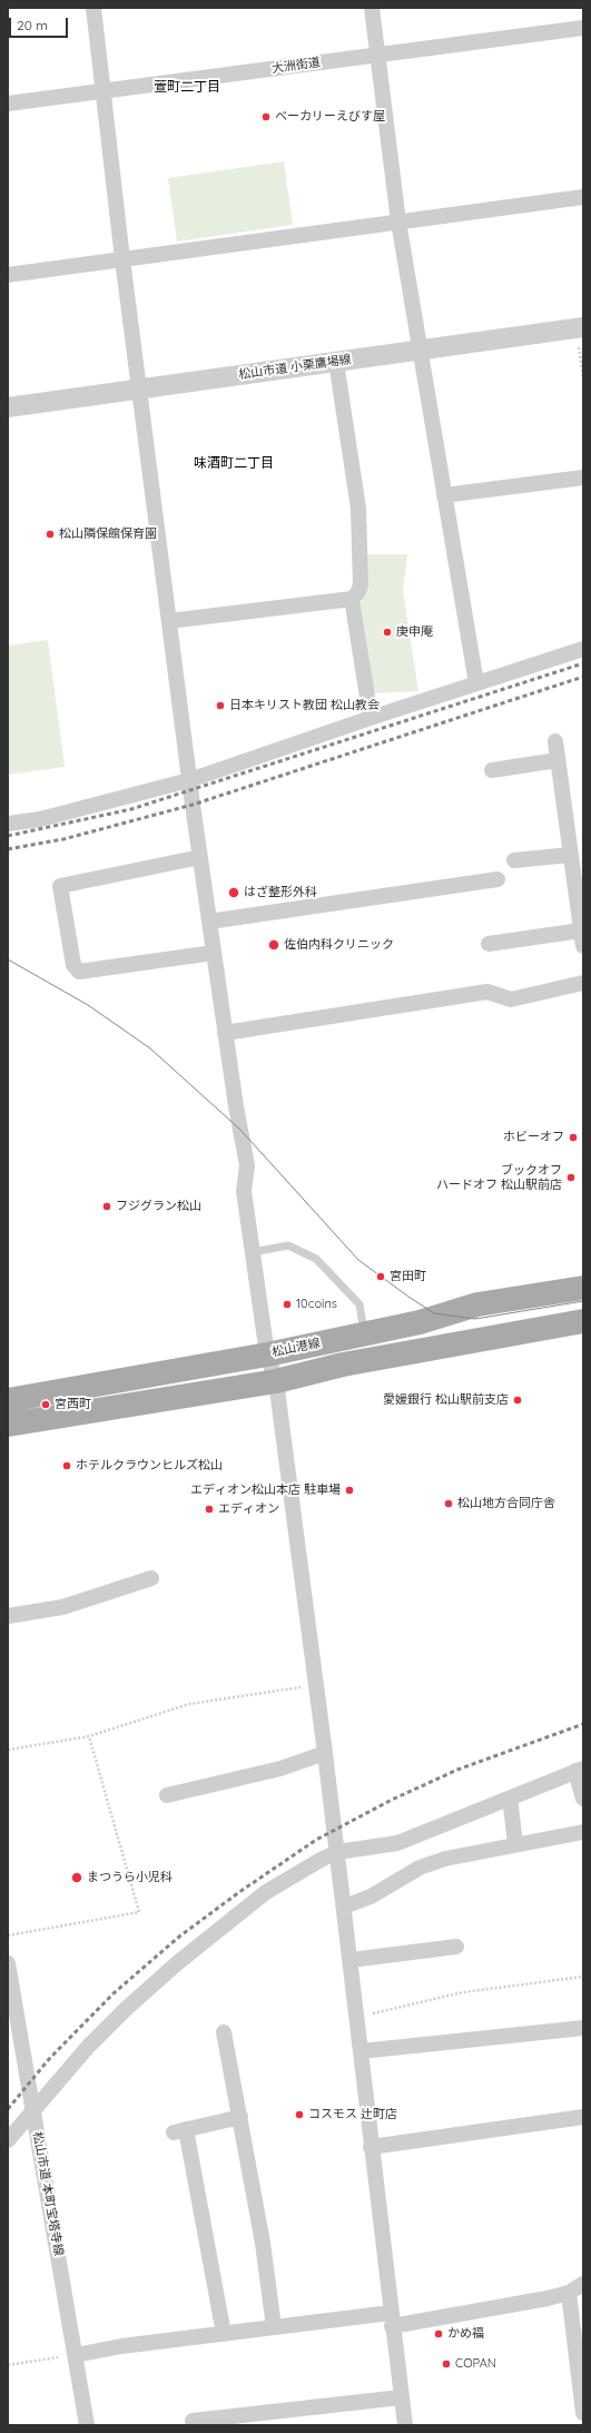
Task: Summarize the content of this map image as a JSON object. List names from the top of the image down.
{
  "streets": {
    "main road": ["松山港線"],
    "street": ["大洲街道", "松山市道 小栗鷹場線", "松山市道 本町宝塔寺線"]
  },
  "districts": ["萱町二丁目", "味酒町二丁目"],
  "places": [
    "ベーカリーえびす屋",
    "松山隣保館保育園",
    "庚申庵",
    "日本キリスト教団 松山教会",
    "はざ整形外科",
    "佐伯内科クリニック",
    "ホビーオフ",
    "ブックオフ ハードオフ 松山駅前店",
    "フジグラン松山",
    "宮田町",
    "10coins",
    "愛媛銀行 松山駅前支店",
    "宮西町",
    "ホテルクラウンヒルズ松山",
    "エディオン松山本店 駐車場",
    "松山地方合同庁舎",
    "エディオン",
    "まつうら小児科",
    "コスモス 辻町店",
    "かめ福",
    "COPAN"
  ],
  "scale_bar": "20 m"
}
